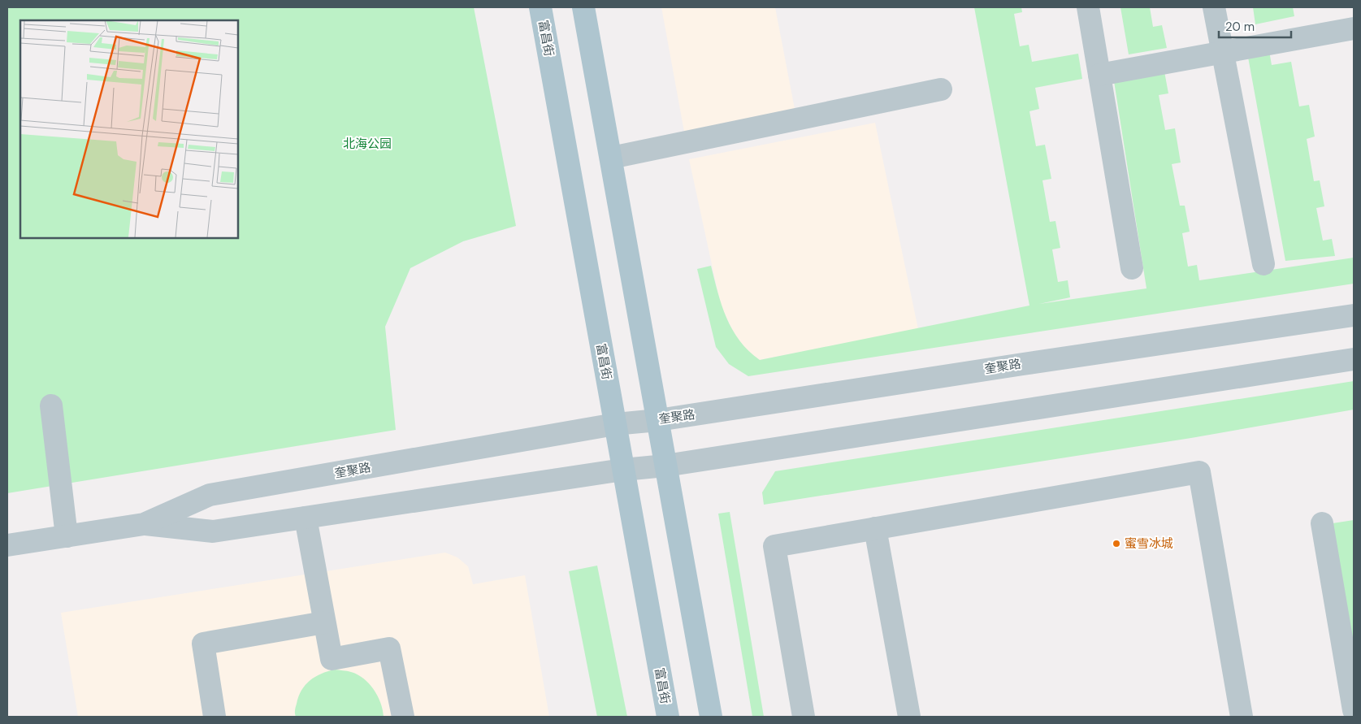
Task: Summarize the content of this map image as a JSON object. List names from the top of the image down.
{
  "streets": {
    "main road": ["富昌街"],
    "street": ["奎聚路"]
  },
  "crossings": [
    ["富昌街", "奎聚路"]
  ],
  "parks": ["北海公园"],
  "places": ["蜜雪冰城"],
  "scale_bar": "20 m"
}
